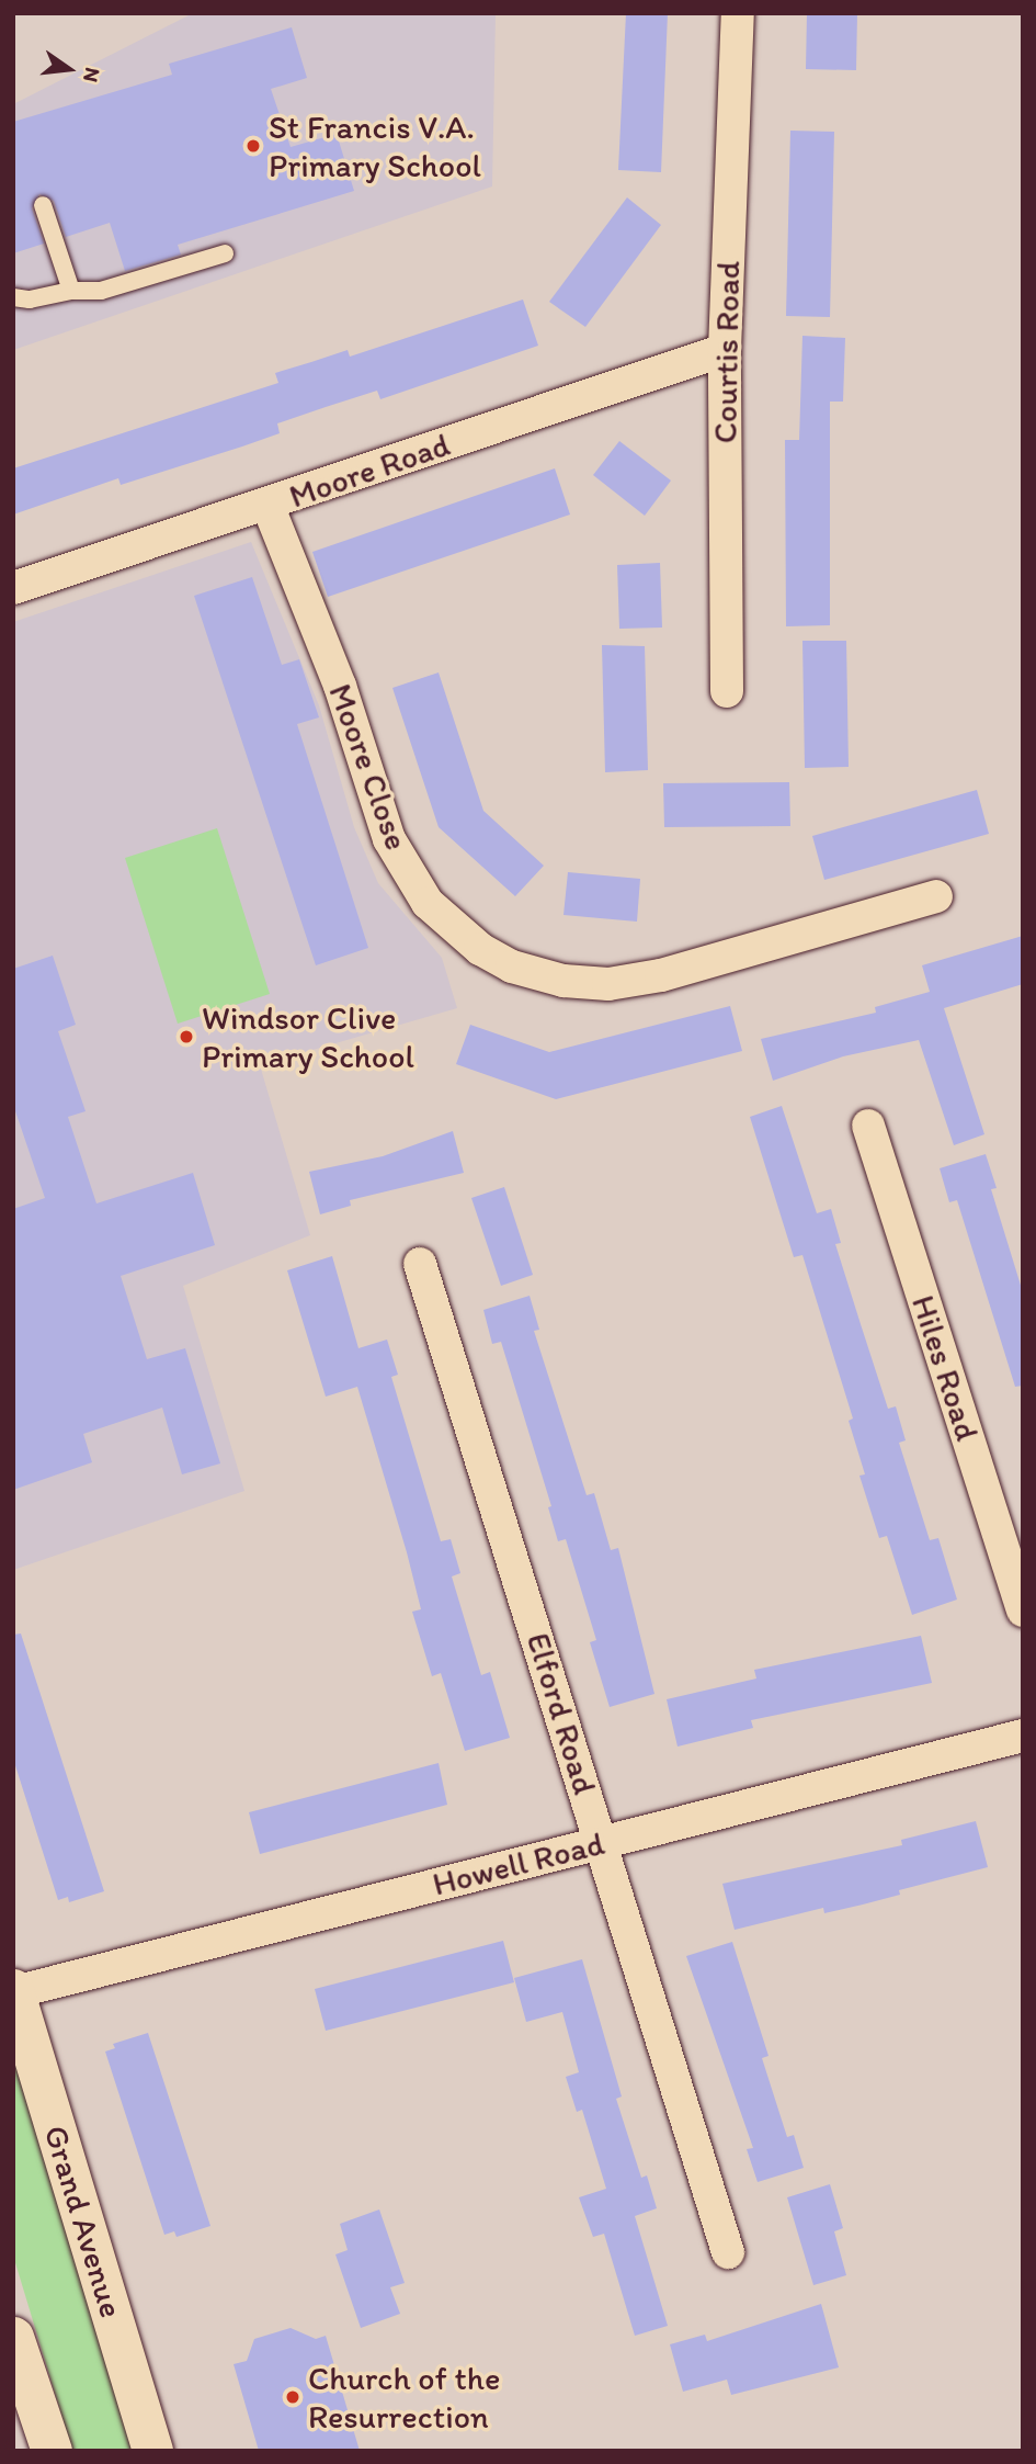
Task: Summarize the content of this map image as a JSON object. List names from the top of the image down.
{
  "streets": {
    "street": [
      "Courtis Road",
      "Moore Road",
      "Moore Close",
      "Hiles Road",
      "Elford Road",
      "Howell Road",
      "Grand Avenue"
    ]
  },
  "crossings": [
    ["Courtis Road", "Moore Road"],
    ["Moore Road", "Moore Close"],
    ["Elford Road", "Howell Road"],
    ["Howell Road", "Grand Avenue"]
  ],
  "places": ["St Francis V.A. Primary School", "Windsor Clive Primary School", "Church of the Resurrection"],
  "north": "right"
}
